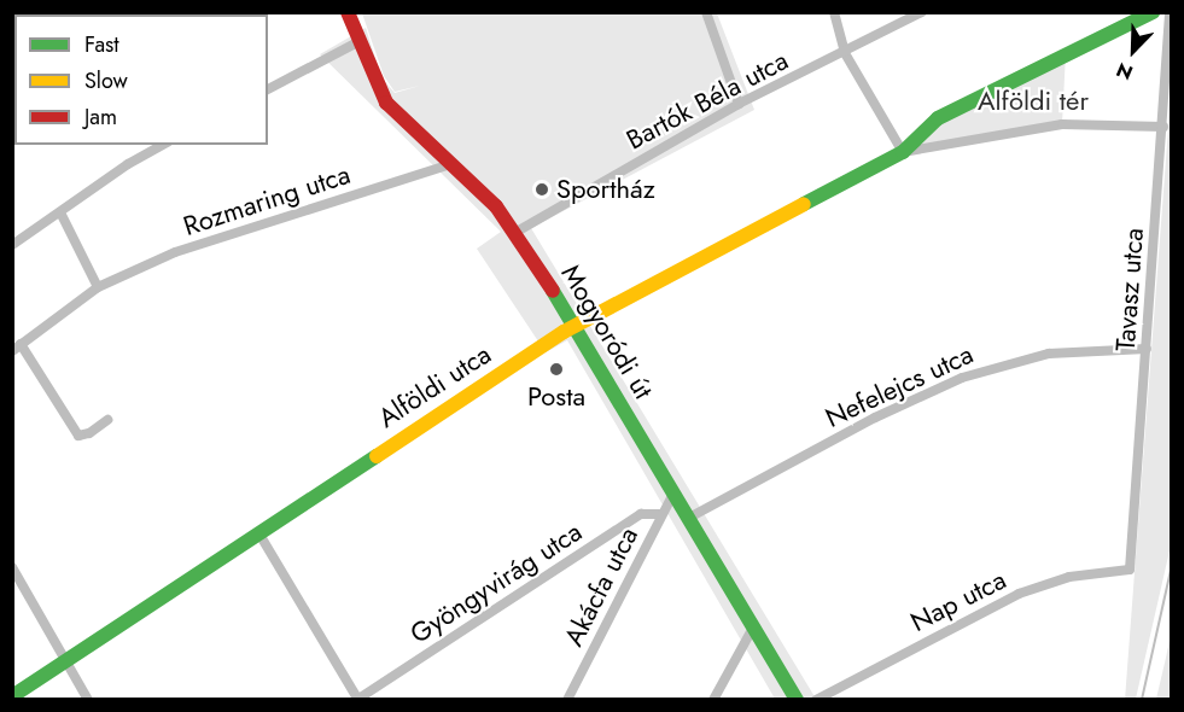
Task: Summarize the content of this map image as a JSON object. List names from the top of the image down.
{
  "streets": {
    "street": [
      "Bartók Béla utca",
      "Rozmaring utca",
      "Tavasz utca",
      "Mogyoródi út",
      "Alföldi utca",
      "Nefelejcs utca",
      "Gyöngyvirág utca",
      "Akácfa utca",
      "Nap utca"
    ]
  },
  "crossings": [
    ["Bartók Béla utca", "Mogyoródi út"],
    ["Rozmaring utca", "Mogyoródi út"],
    ["Tavasz utca", "Alföldi utca"],
    ["Tavasz utca", "Nefelejcs utca"],
    ["Tavasz utca", "Nap utca"],
    ["Mogyoródi út", "Alföldi utca"],
    ["Mogyoródi út", "Nefelejcs utca"],
    ["Mogyoródi út", "Akácfa utca"],
    ["Gyöngyvirág utca", "Akácfa utca"]
  ],
  "parks": ["Alföldi tér"],
  "places": ["Sportház", "Posta"],
  "legend": ["Fast", "Slow", "Jam"],
  "north": "bottom left"
}
